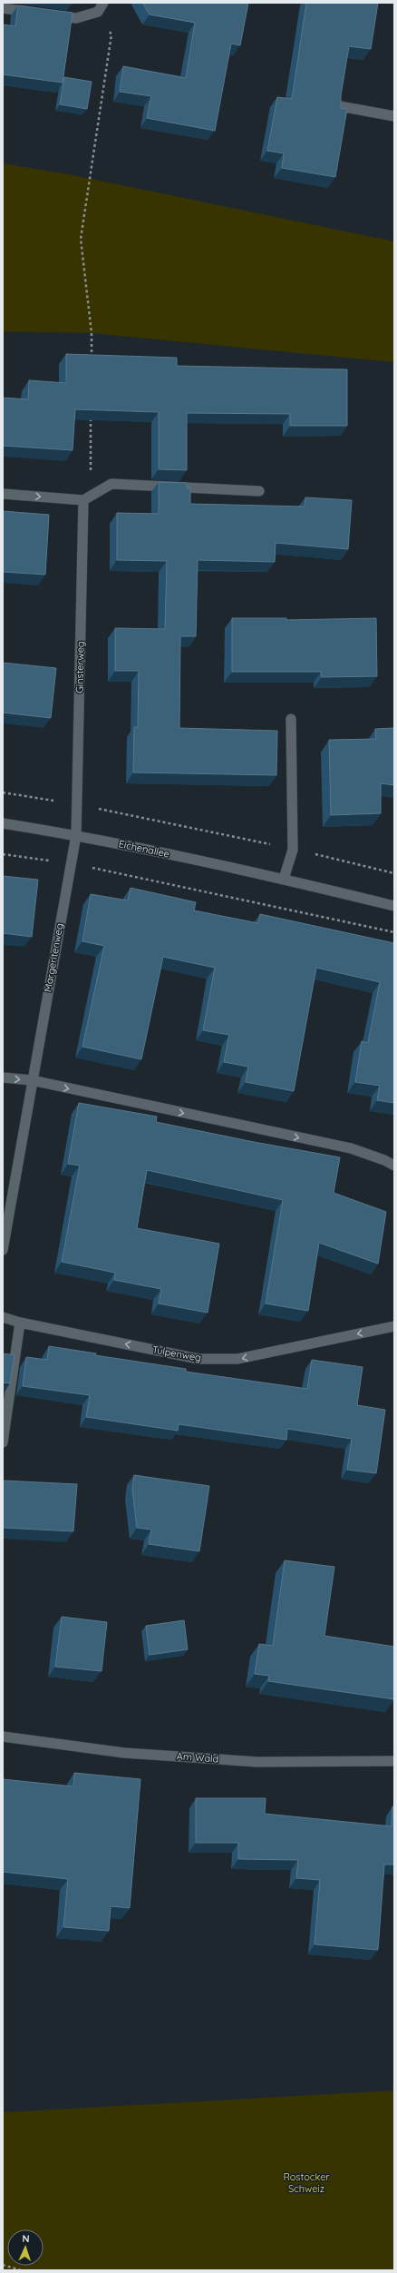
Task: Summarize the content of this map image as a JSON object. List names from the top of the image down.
{
  "streets": {
    "street": [
      "Ginsterweg",
      "Eichenallee",
      "Margeritenweg",
      "Tulpenweg",
      "Am Wald"
    ]
  },
  "crossings": [
    ["Ginsterweg", "Eichenallee"],
    ["Ginsterweg", "Margeritenweg"],
    ["Eichenallee", "Margeritenweg"]
  ],
  "one_way": ["Tulpenweg"],
  "parks": ["Rostocker Schweiz"],
  "north": "top"
}
